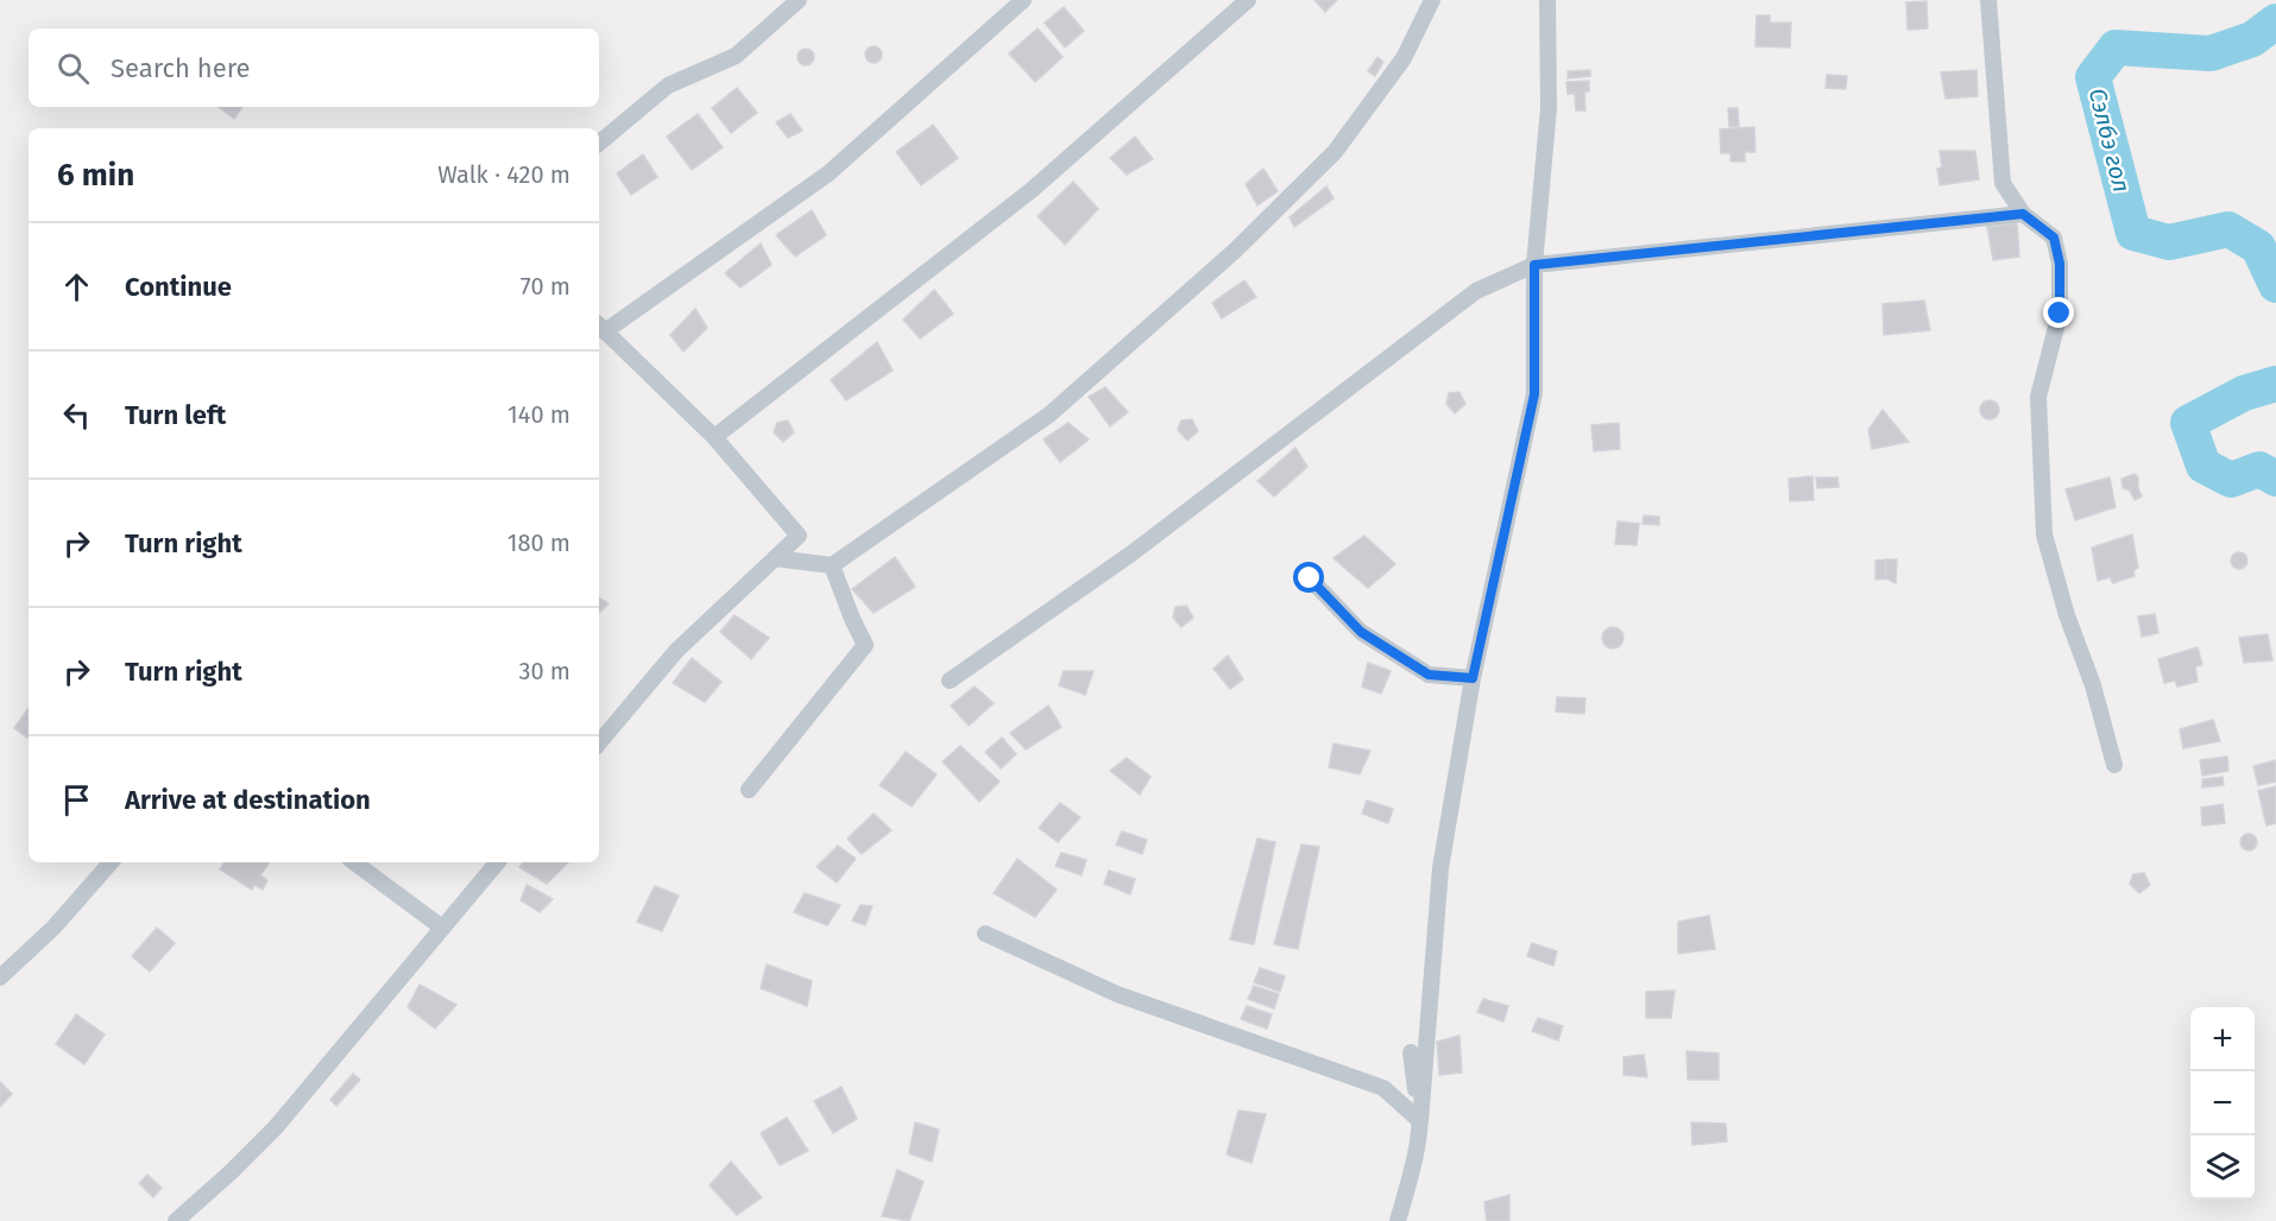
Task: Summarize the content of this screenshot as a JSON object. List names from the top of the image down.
{
  "water": ["Сэлбэ гол"],
  "page": {
    "search": "Search here",
    "heading": ["6 min", "Walk · 420 m"],
    "list": [
      ["Continue", "70 m"],
      ["Turn left", "140 m"],
      ["Turn right", "180 m"],
      ["Turn right", "30 m"],
      "Arrive at destination"
    ],
    "map_buttons": ["+", "−"]
  }
}
